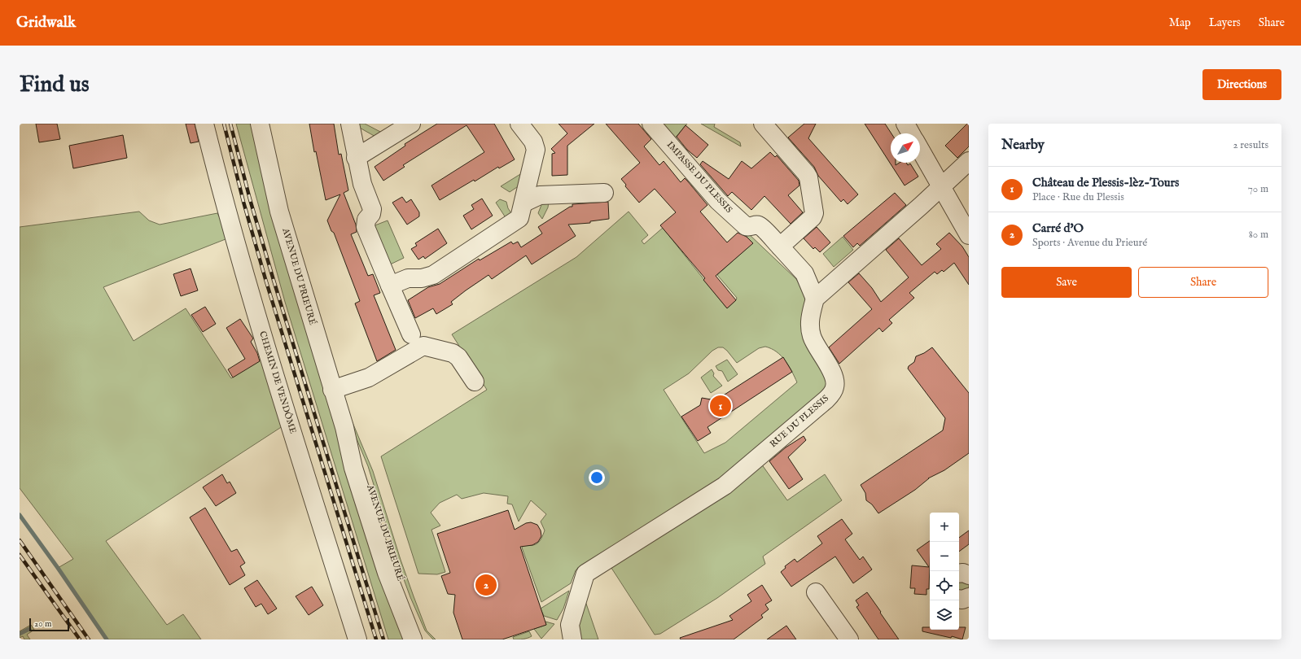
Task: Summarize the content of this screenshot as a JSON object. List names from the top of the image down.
{
  "streets": {
    "street": [
      "IMPASSE DU PLESSIS",
      "AVENUE DU PRIEURÉ",
      "CHEMIN DE VENDÔME",
      "RUE DU PLESSIS"
    ]
  },
  "crossings": [
    ["IMPASSE DU PLESSIS", "RUE DU PLESSIS"]
  ],
  "scale_bar": "20 m",
  "north": "top right",
  "page": {
    "header": "Gridwalk",
    "nav": ["Map", "Layers", "Share"],
    "buttons": [
      "Directions",
      ["Save", "Share"]
    ],
    "title": "Find us",
    "heading": ["Nearby", "2 results"],
    "list": [
      {
        "mark": "1",
        "name": "Château de Plessis-lèz-Tours",
        "note": "Place · Rue du Plessis",
        "value": "70 m"
      },
      {
        "mark": "2",
        "name": "Carré d'O",
        "note": "Sports · Avenue du Prieuré",
        "value": "80 m"
      }
    ],
    "pins": ["1", "2"],
    "map_buttons": ["+", "−"],
    "scale": "20 m"
  }
}
